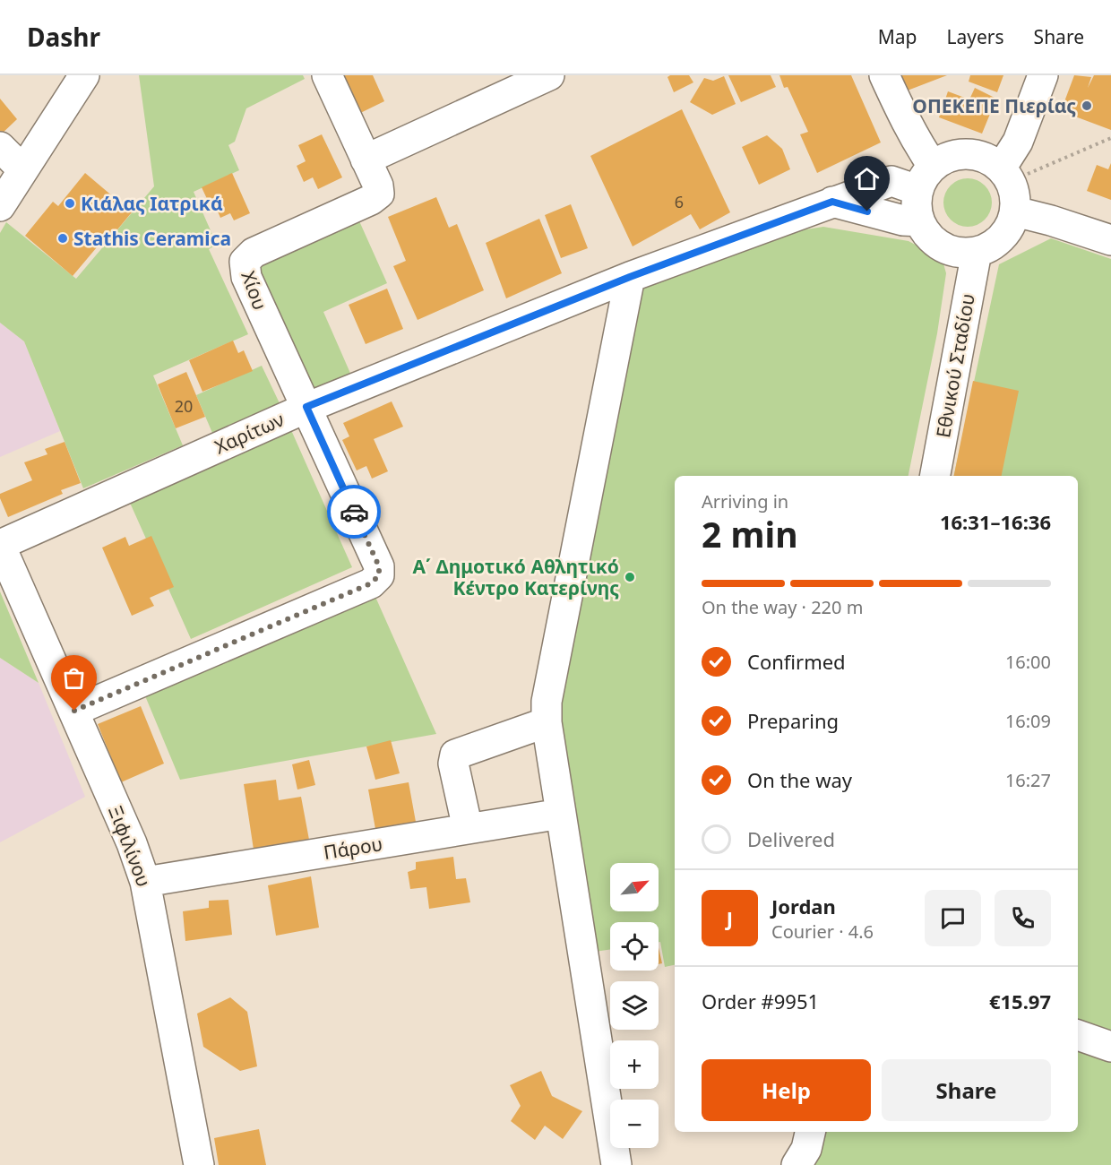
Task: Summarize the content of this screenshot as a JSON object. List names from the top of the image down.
{
  "streets": {
    "street": [
      "Χίου",
      "Εθνικού Σταδίου",
      "Χαρίτων",
      "Ξιφιλίνου",
      "Πάρου"
    ]
  },
  "crossings": [
    ["Χίου", "Χαρίτων"],
    ["Χίου", "Ξιφιλίνου"],
    ["Εθνικού Σταδίου", "Χαρίτων"],
    ["Χαρίτων", "Ξιφιλίνου"],
    ["Ξιφιλίνου", "Πάρου"]
  ],
  "places": [
    "ΟΠΕΚΕΠΕ Πιερίας",
    "Κιάλας Ιατρικά",
    "Stathis Ceramica",
    "Α΄ Δημοτικό Αθλητικό Κέντρο Κατερίνης"
  ],
  "house_numbers": ["6", "20"],
  "north": "top right",
  "page": {
    "header": "Dashr",
    "nav": ["Map", "Layers", "Share"],
    "heading": ["2 min", "Arriving in", "16:31–16:36"],
    "panel": [
      "Jordan",
      "Courier · 4.6",
      "Order #9951",
      "€15.97"
    ],
    "bar": "On the way · 220 m",
    "list": [
      ["Confirmed", "16:00"],
      ["Preparing", "16:09"],
      ["On the way", "16:27"],
      "Delivered"
    ],
    "map_buttons": ["+", "−"],
    "round": "J",
    "buttons": ["Help", "Share"]
  }
}
